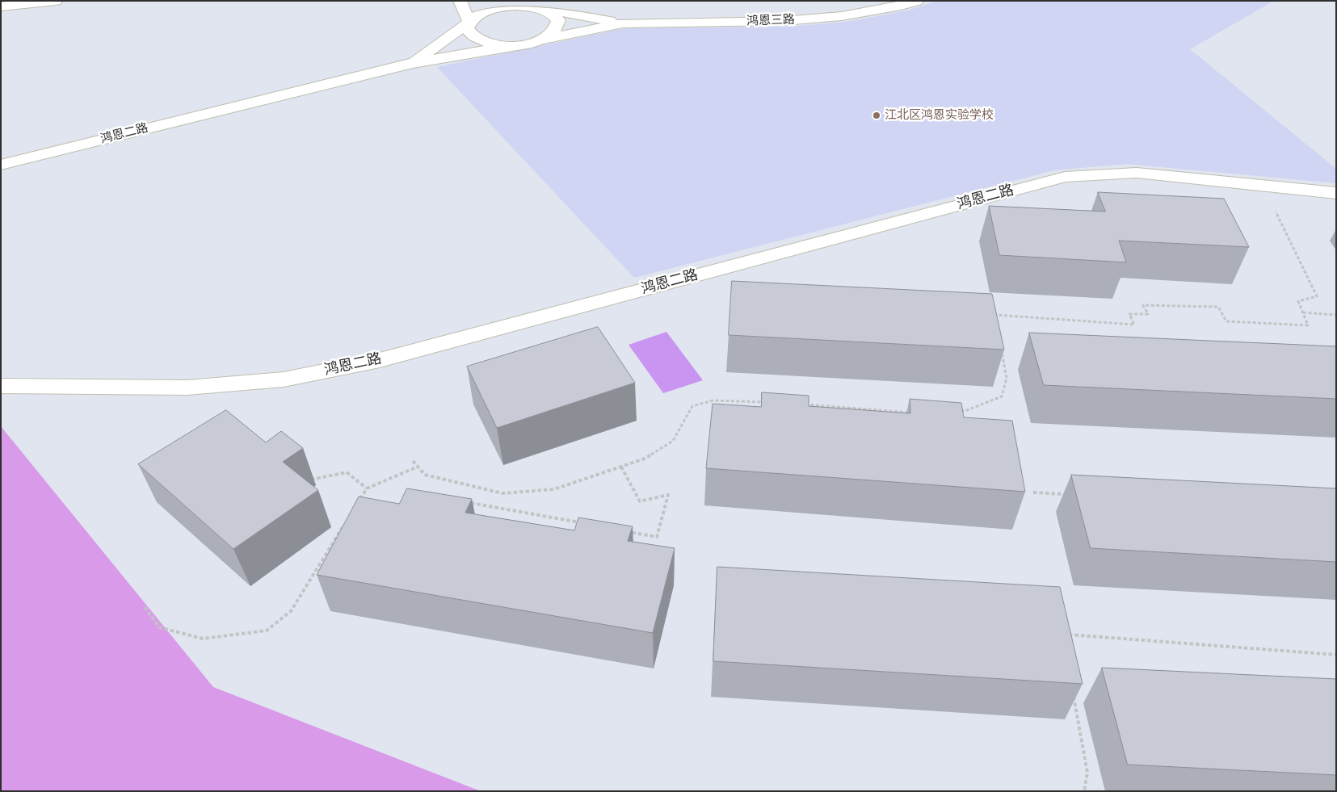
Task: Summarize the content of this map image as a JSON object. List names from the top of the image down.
{
  "streets": {
    "street": ["鸿恩三路", "鸿恩二路"]
  },
  "places": ["江北区鸿恩实验学校"]
}
